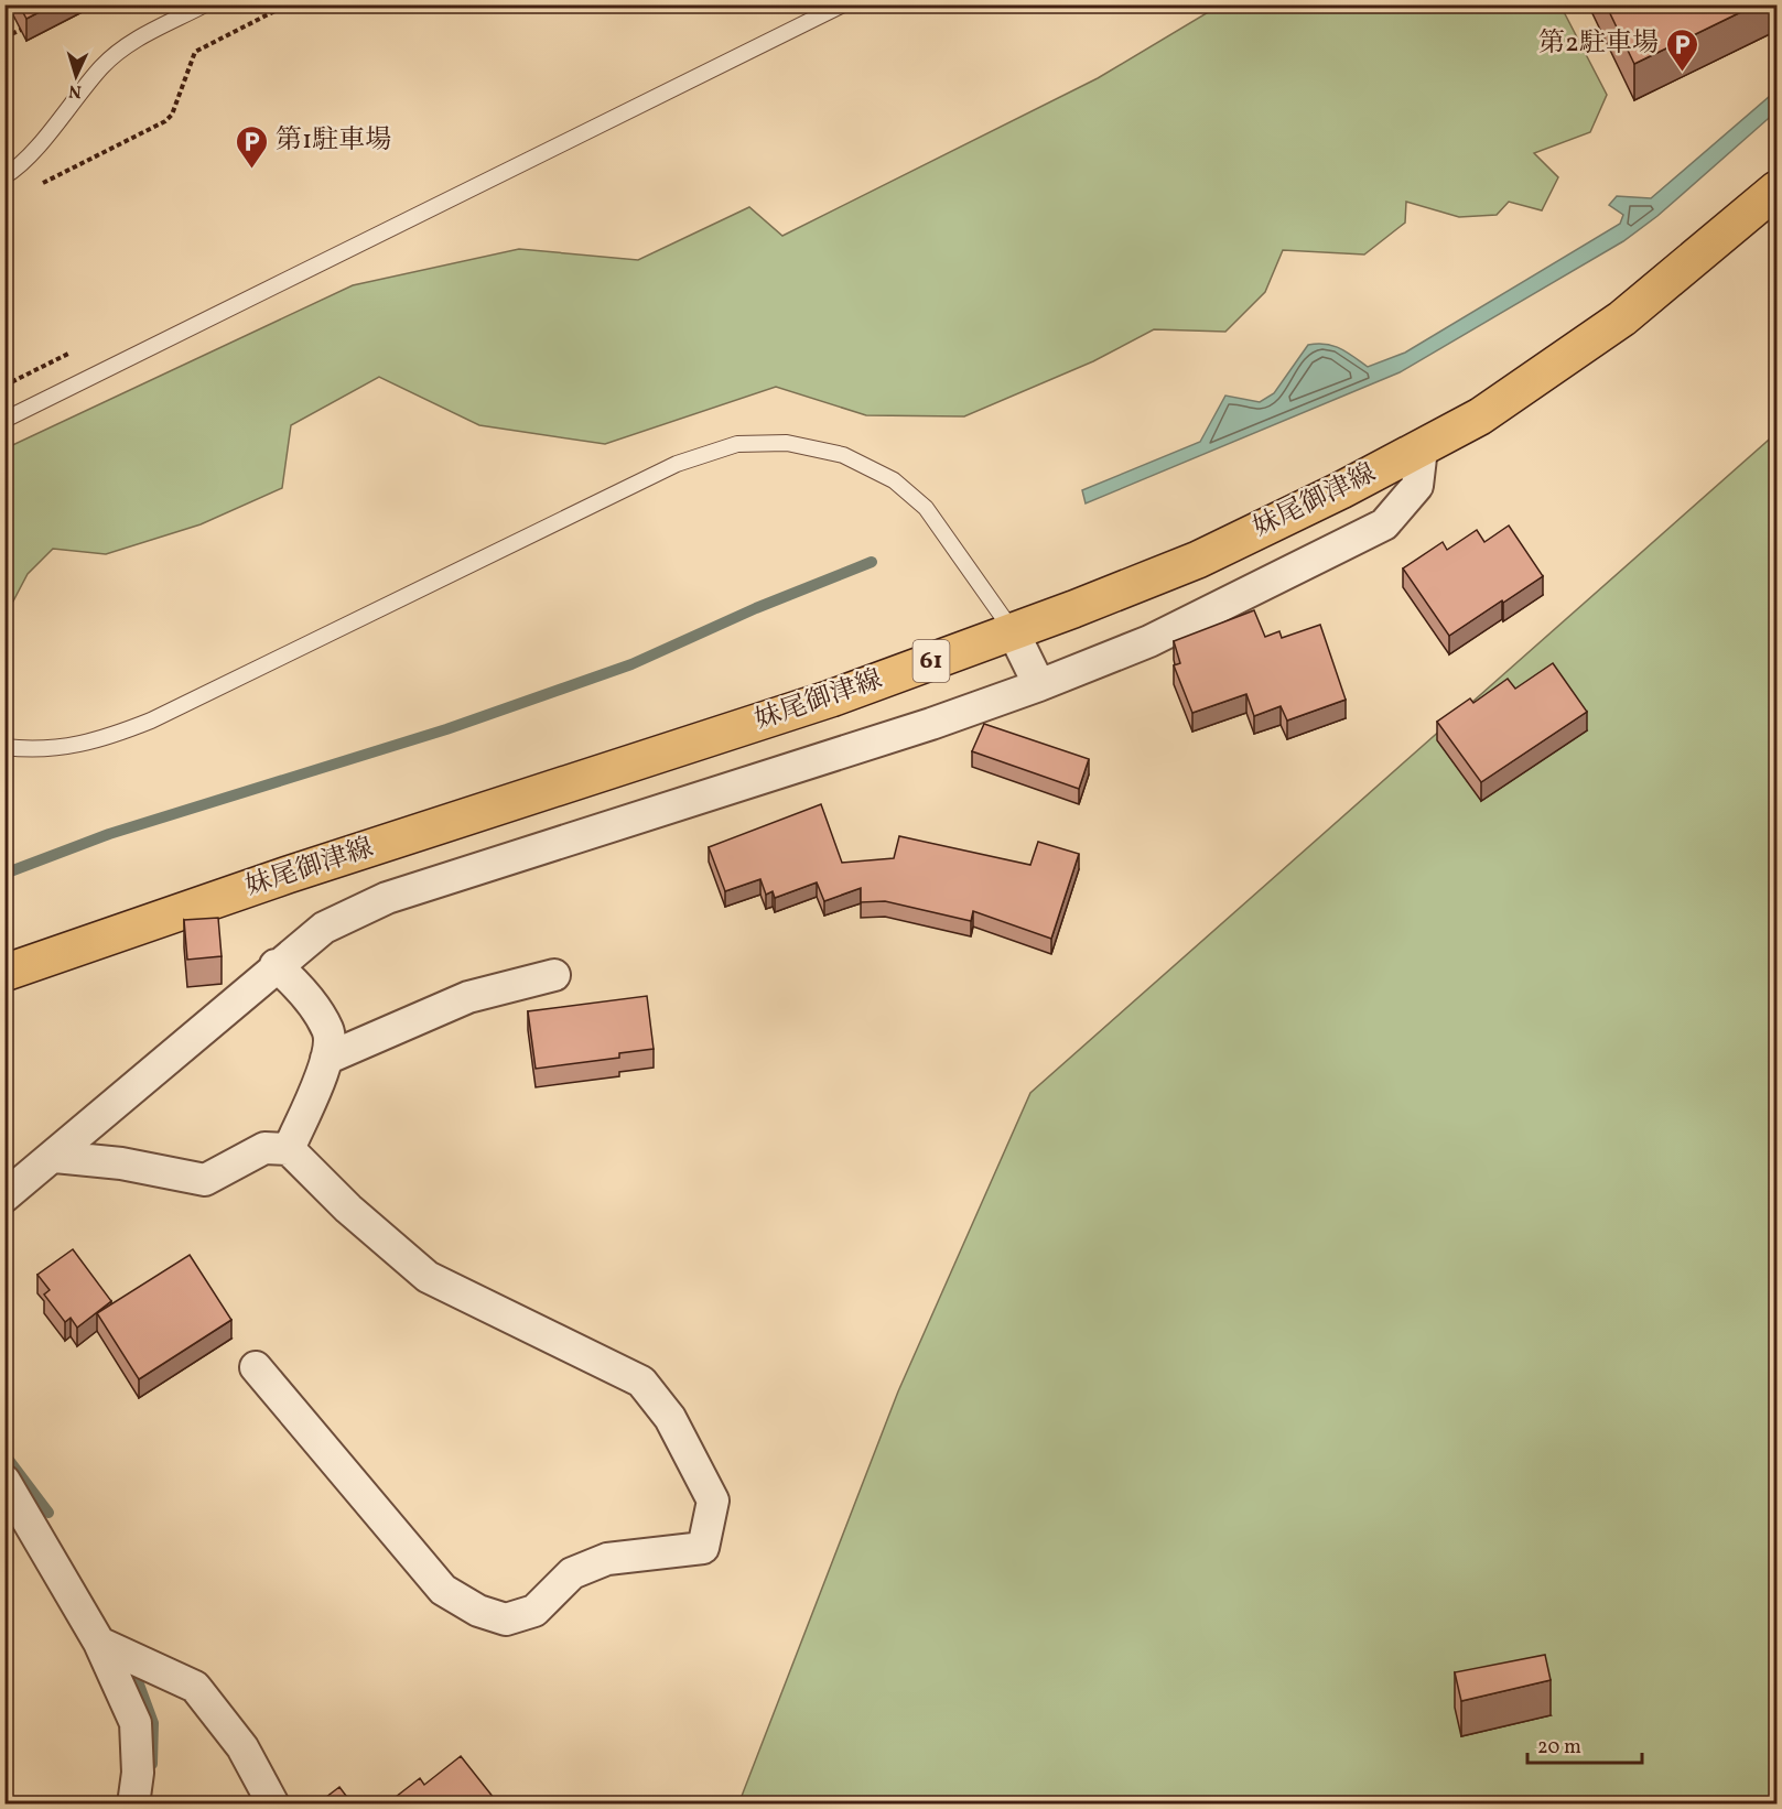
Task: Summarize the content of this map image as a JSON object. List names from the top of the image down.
{
  "streets": {
    "main road": ["妹尾御津線", "61"]
  },
  "places": {
    "parking": ["第2駐車場", "第1駐車場"]
  },
  "scale_bar": "20 m",
  "north": "bottom"
}
